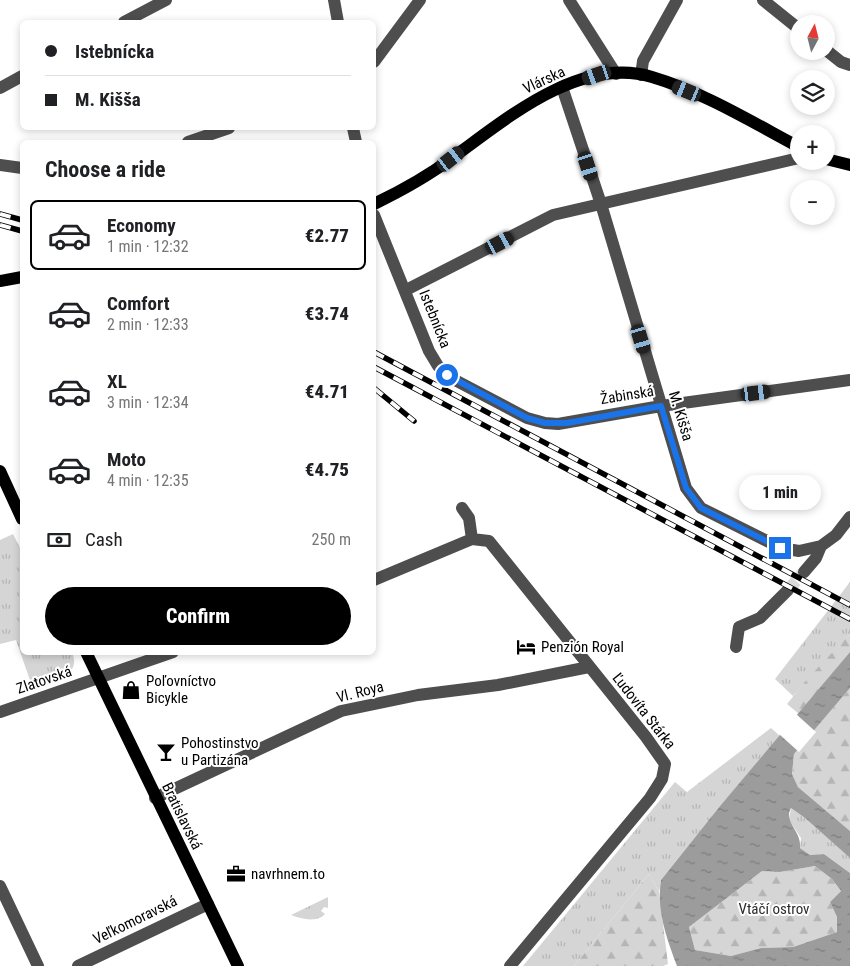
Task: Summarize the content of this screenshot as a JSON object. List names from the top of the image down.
{
  "streets": {
    "main road": ["Vlárska", "Bratislavská"],
    "street": [
      "Istebnícka",
      "Žabinská",
      "M. Kišša",
      "Zlatovská",
      "Vl. Roya",
      "Ľudovíta Stárka",
      "Veľkomoravská"
    ]
  },
  "crossings": [
    ["Vlárska", "M. Kišša"],
    ["Istebnícka", "Žabinská"],
    ["Žabinská", "M. Kišša"],
    ["Zlatovská", "Bratislavská"],
    ["Vl. Roya", "Ľudovíta Stárka"],
    ["Vl. Roya", "Bratislavská"],
    ["Bratislavská", "Veľkomoravská"]
  ],
  "parks": ["Vtáčí ostrov"],
  "places": {
    "hotel": ["Penzión Royal"],
    "shop": ["Poľovníctvo Bicykle"],
    "bar": ["Pohostinstvo u Partizána"],
    "office": ["navrhnem.to"]
  },
  "north": "top",
  "page": {
    "map_buttons": ["+", "−"],
    "banner": ["Istebnícka", "M. Kišša"],
    "heading": "Choose a ride",
    "list": [
      {
        "name": "Economy",
        "note": "1 min · 12:32",
        "value": "€2.77"
      },
      {
        "name": "Comfort",
        "note": "2 min · 12:33",
        "value": "€3.74"
      },
      {
        "name": "XL",
        "note": "3 min · 12:34",
        "value": "€4.71"
      },
      {
        "name": "Moto",
        "note": "4 min · 12:35",
        "value": "€4.75"
      }
    ],
    "bubble": "1 min",
    "pay": ["Cash", "250 m"],
    "buttons": "Confirm"
  }
}
